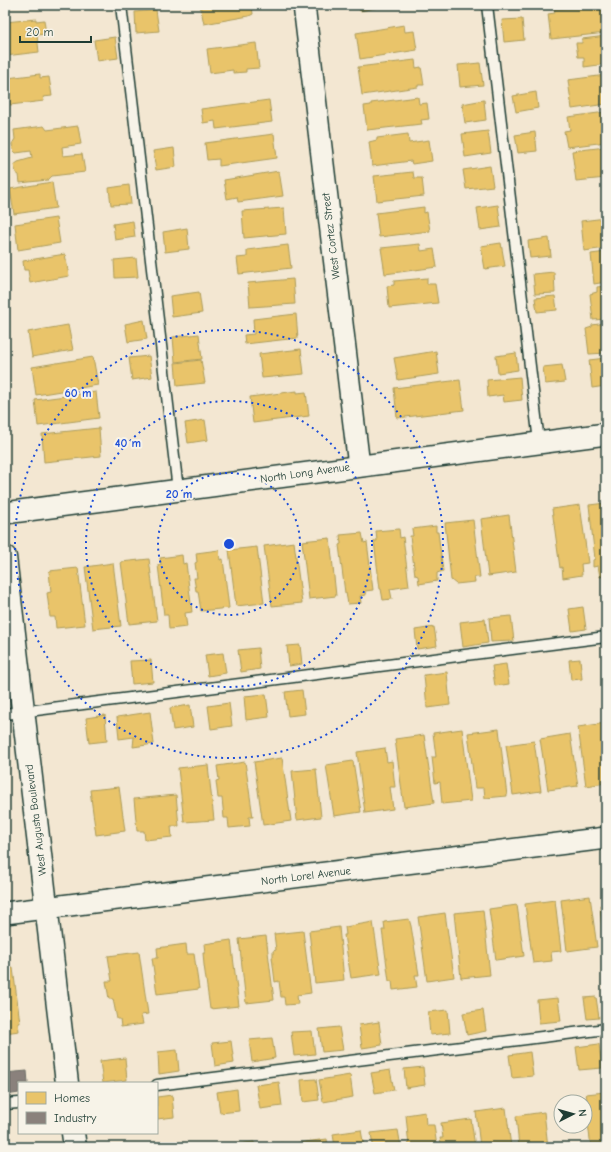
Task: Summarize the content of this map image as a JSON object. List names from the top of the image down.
{
  "streets": {
    "street": [
      "West Cortez Street",
      "North Long Avenue",
      "West Augusta Boulevard",
      "North Lorel Avenue"
    ]
  },
  "crossings": [
    ["West Cortez Street", "North Long Avenue"],
    ["West Augusta Boulevard", "North Lorel Avenue"]
  ],
  "legend": ["Homes", "Industry"],
  "scale_bar": "20 m",
  "north": "right",
  "rings": ["60 m", "40 m", "20 m"]
}
